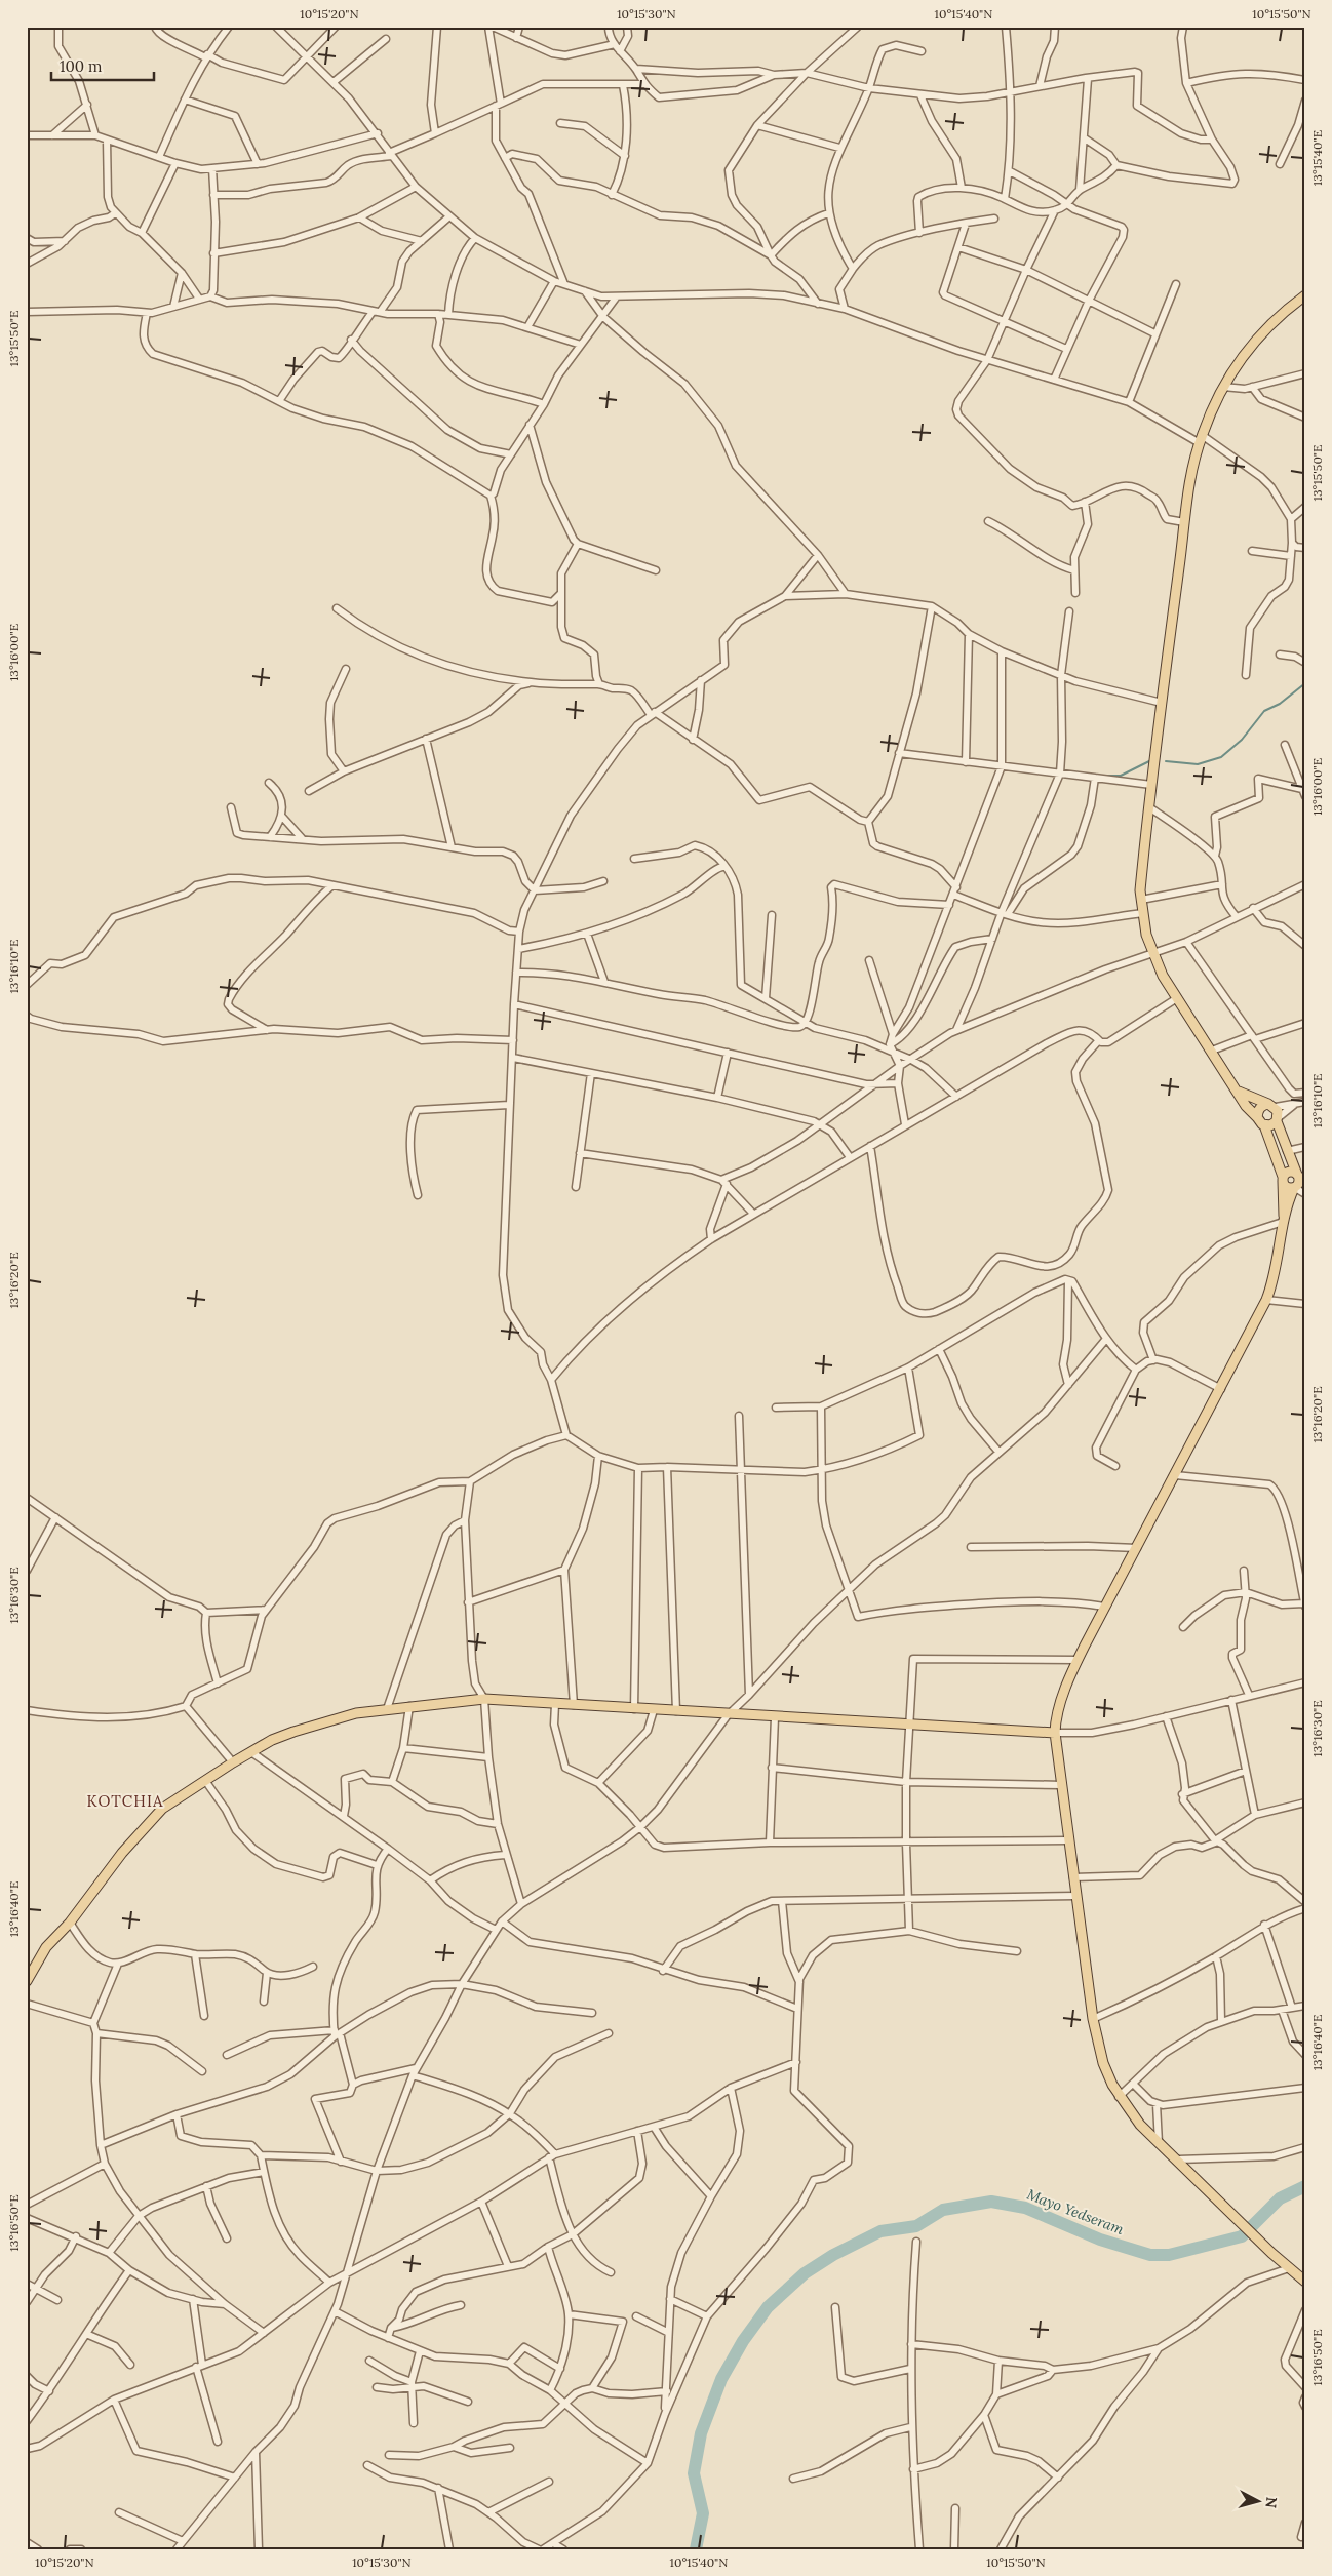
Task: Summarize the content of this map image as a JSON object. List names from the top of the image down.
{
  "districts": ["KOTCHIA"],
  "water": ["Mayo Yedseram"],
  "scale_bar": "100 m",
  "north": "right",
  "coordinates": [
    "10°15'20\"N",
    "10°15'30\"N",
    "10°15'40\"N",
    "10°15'50\"N",
    "13°15'40\"E",
    "13°15'50\"E",
    "13°16'00\"E",
    "13°16'10\"E",
    "13°16'20\"E",
    "13°16'30\"E",
    "13°16'40\"E",
    "13°16'50\"E"
  ]
}
